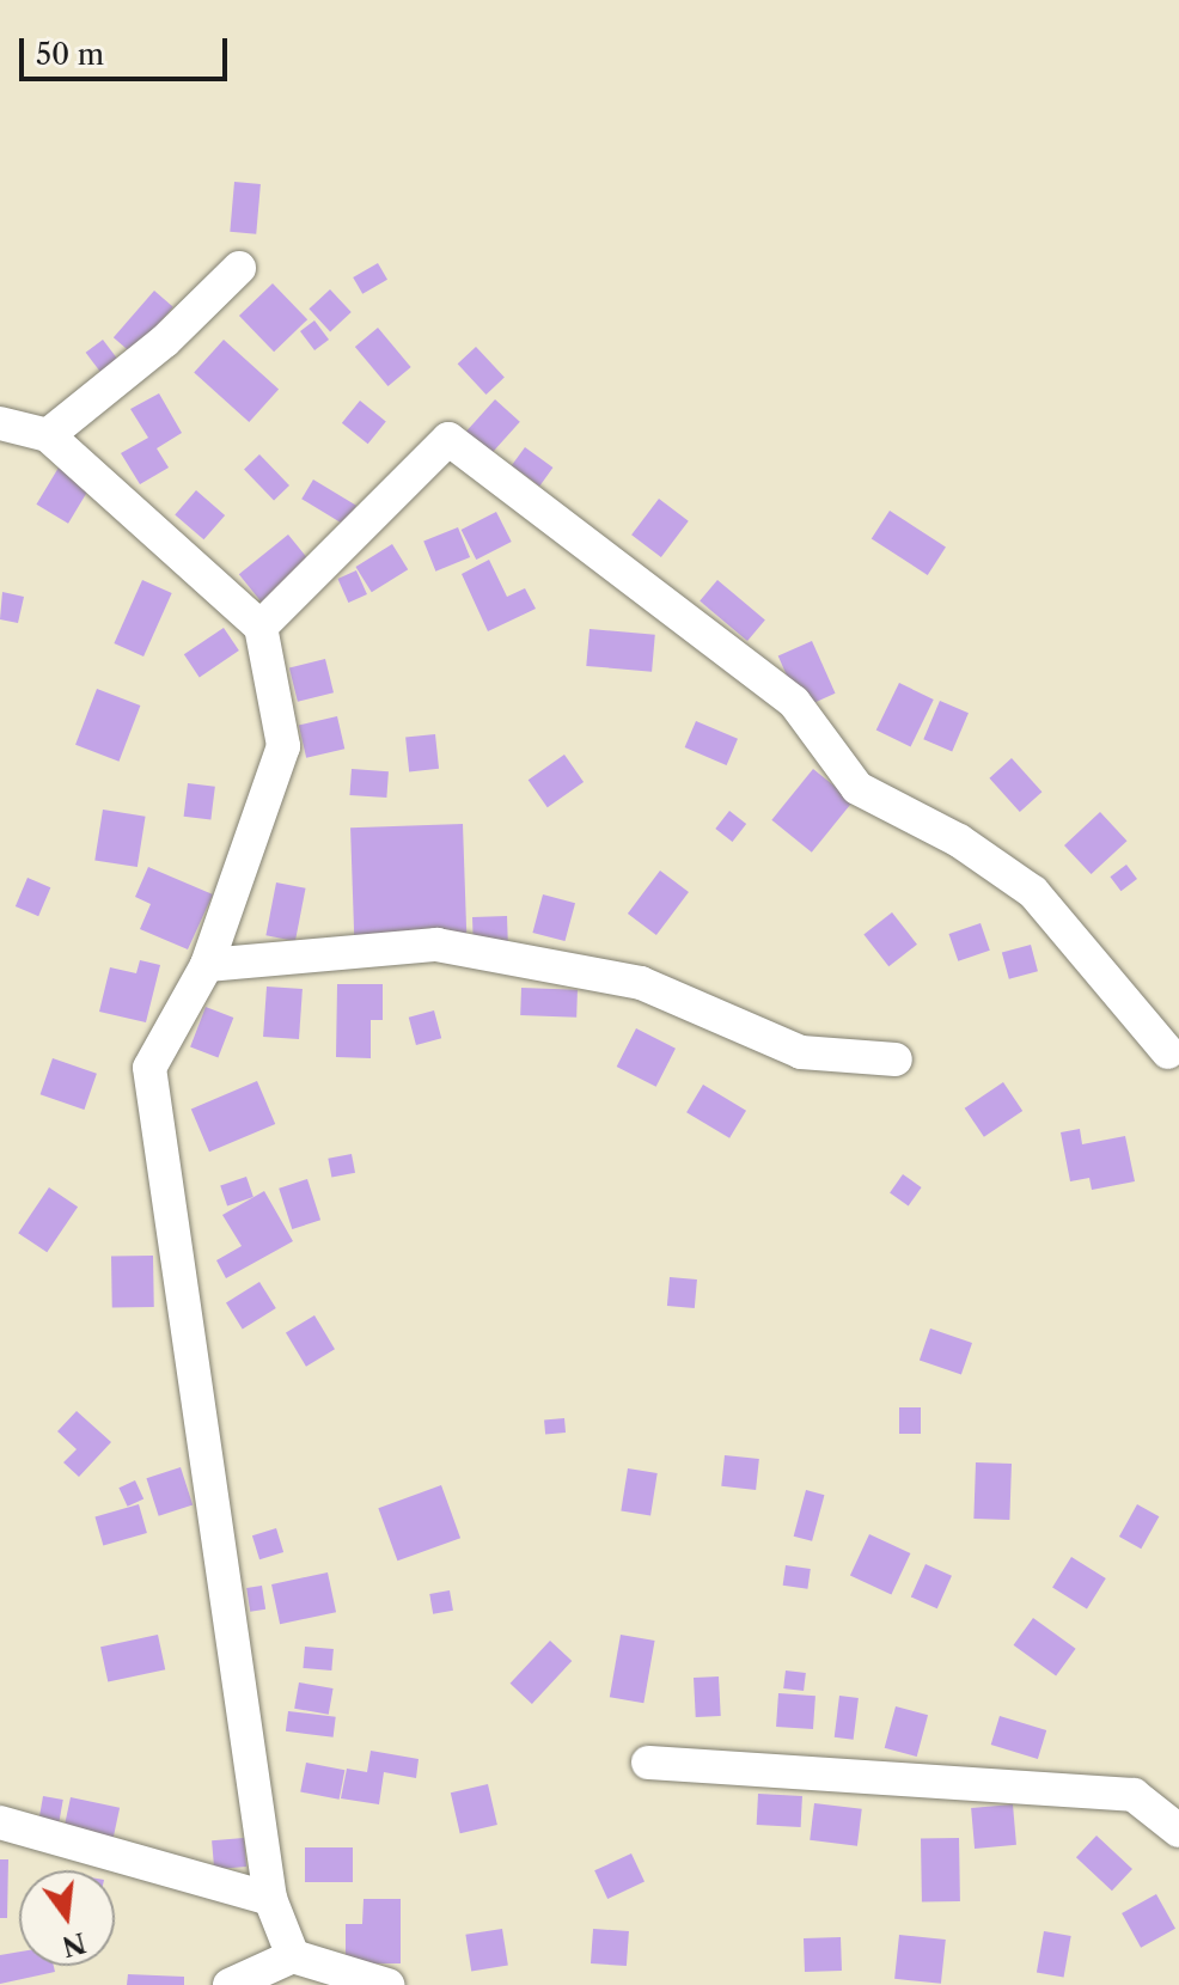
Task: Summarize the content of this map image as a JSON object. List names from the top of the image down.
{
  "scale_bar": "50 m",
  "north": "bottom"
}
